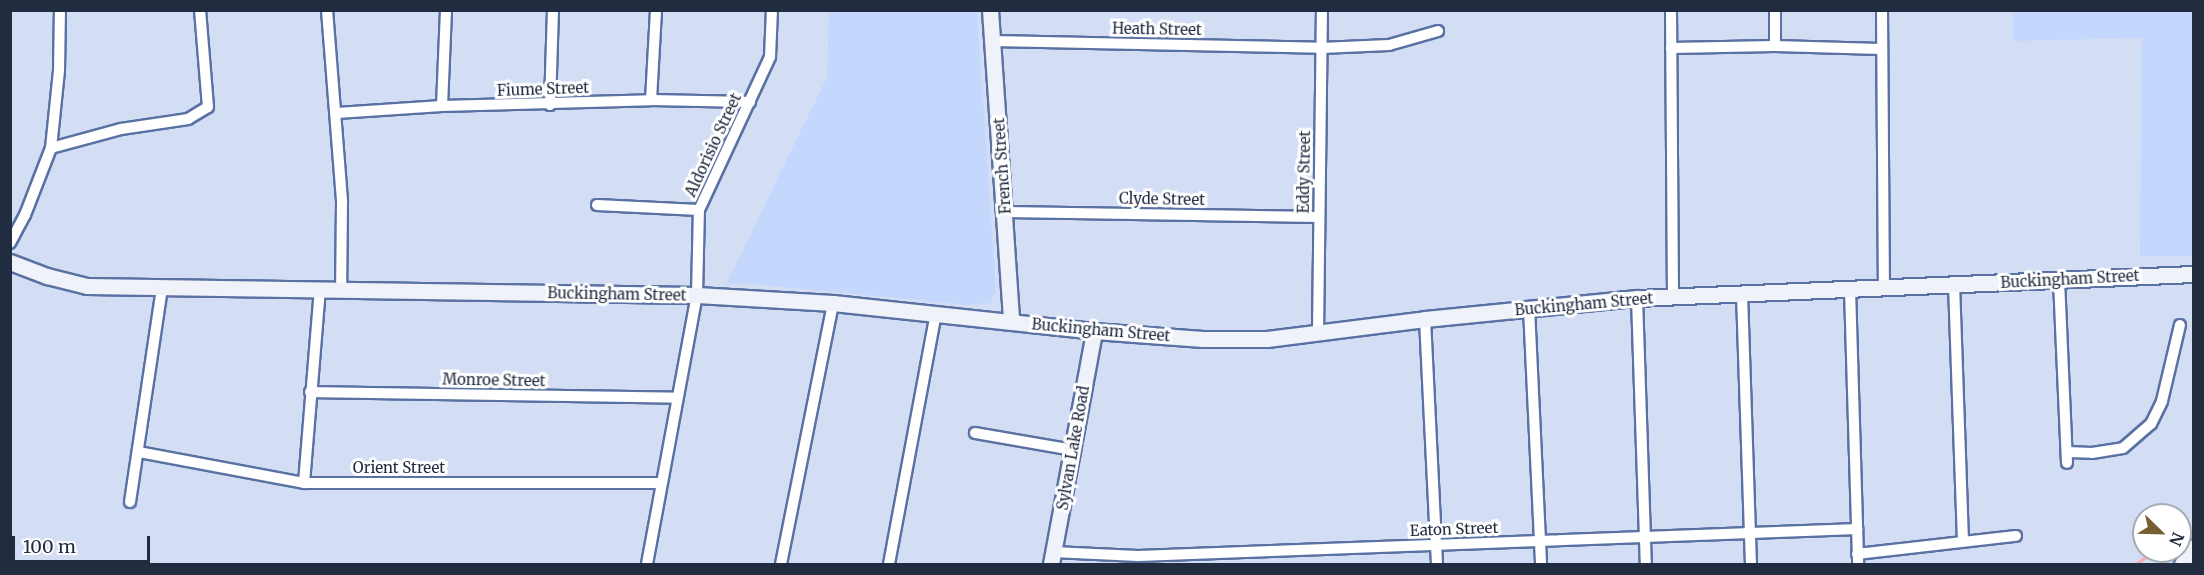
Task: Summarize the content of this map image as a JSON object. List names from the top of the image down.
{
  "streets": {
    "main road": ["French Street", "Buckingham Street", "Sylvan Lake Road"],
    "street": [
      "Heath Street",
      "Fiume Street",
      "Aldorisio Street",
      "Eddy Street",
      "Clyde Street",
      "Monroe Street",
      "Orient Street",
      "Eaton Street"
    ]
  },
  "crossings": [
    ["Heath Street", "French Street"],
    ["Heath Street", "Eddy Street"],
    ["Fiume Street", "Aldorisio Street"],
    ["Aldorisio Street", "Buckingham Street"],
    ["Aldorisio Street", "Monroe Street"],
    ["Aldorisio Street", "Orient Street"],
    ["French Street", "Clyde Street"],
    ["French Street", "Buckingham Street"],
    ["Eddy Street", "Clyde Street"],
    ["Eddy Street", "Buckingham Street"],
    ["Buckingham Street", "Sylvan Lake Road"],
    ["Sylvan Lake Road", "Eaton Street"]
  ],
  "scale_bar": "100 m",
  "north": "bottom right"
}
